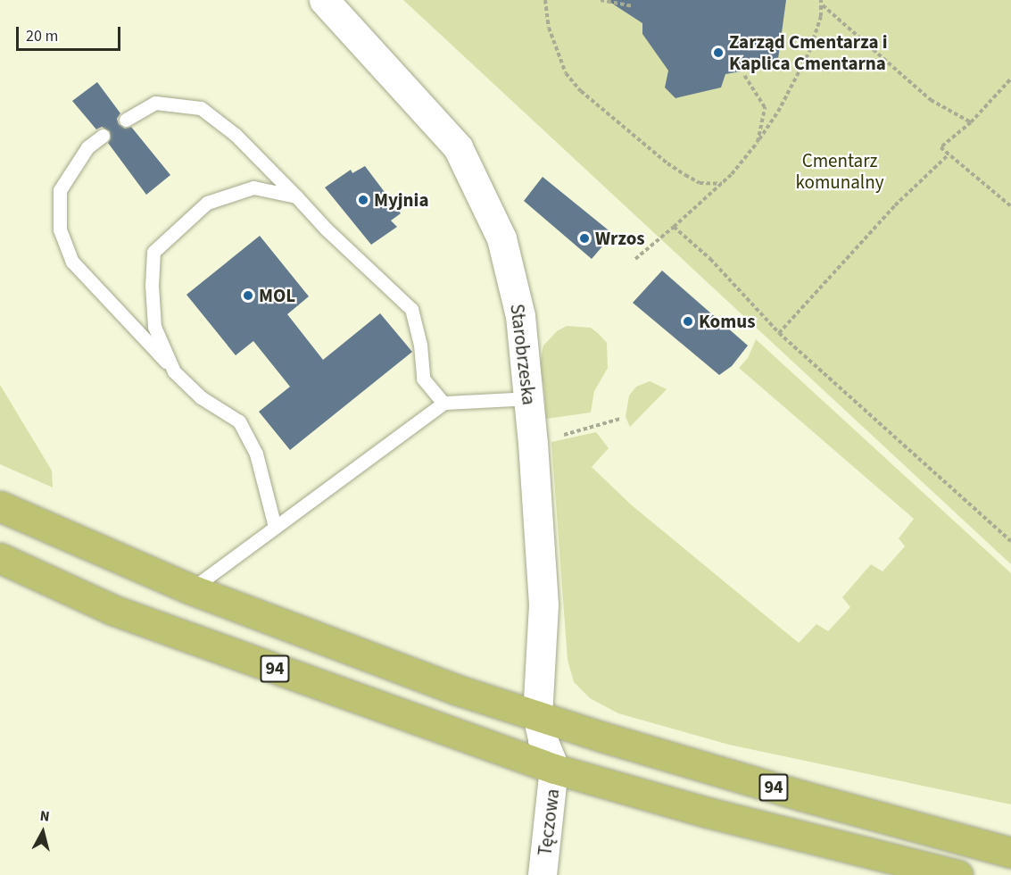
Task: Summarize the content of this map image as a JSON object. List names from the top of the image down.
{
  "streets": {
    "main road": ["94"],
    "street": ["Starobrzeska", "Tęczowa"]
  },
  "crossings": [
    ["Starobrzeska", "94"],
    ["Starobrzeska", "Tęczowa"],
    ["94", "Tęczowa"]
  ],
  "parks": ["Cmentarz komunalny"],
  "places": [
    "Zarząd Cmentarza i Kaplica Cmentarna",
    "Myjnia",
    "Wrzos",
    "MOL",
    "Komus"
  ],
  "scale_bar": "20 m",
  "north": "top"
}
